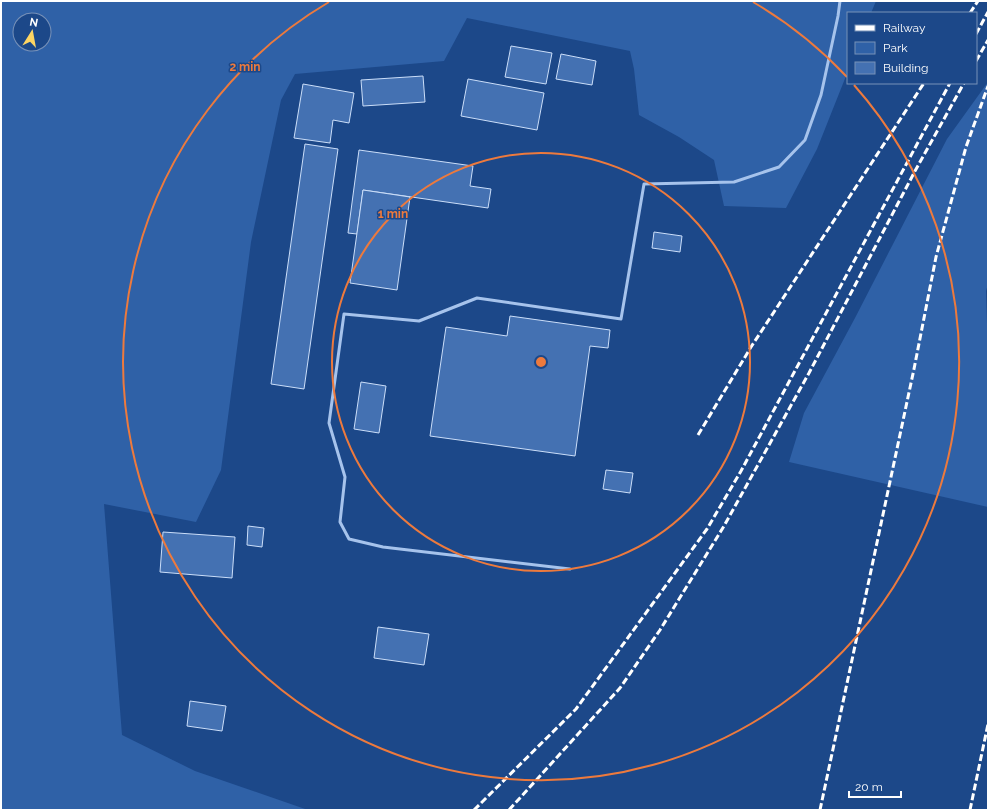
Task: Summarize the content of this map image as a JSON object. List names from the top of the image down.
{
  "legend": ["Railway", "Park", "Building"],
  "scale_bar": "20 m",
  "north": "top",
  "rings": ["2 min", "1 min"]
}
